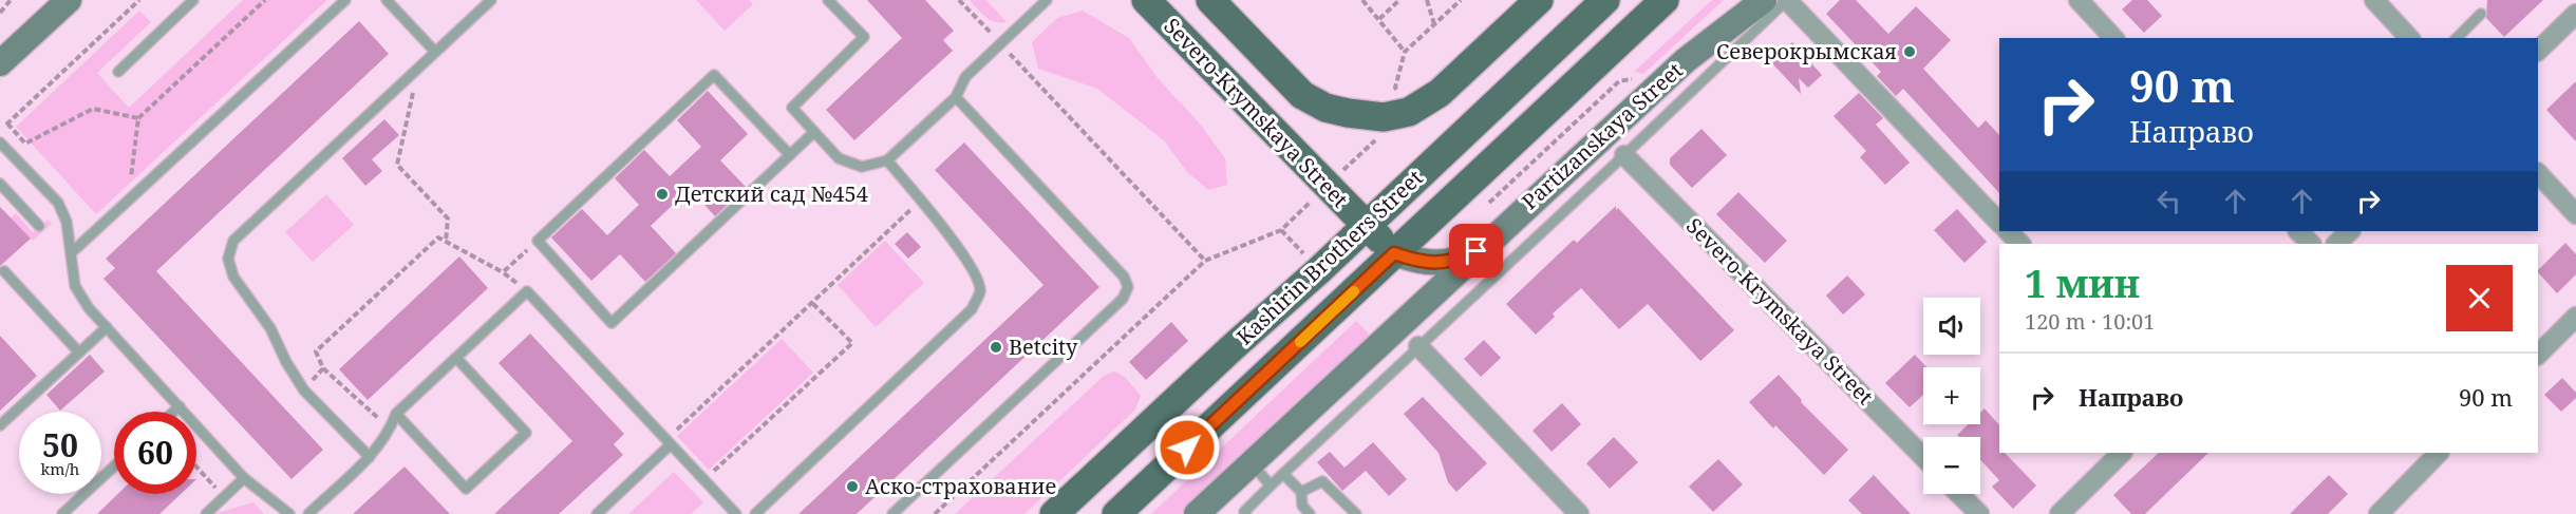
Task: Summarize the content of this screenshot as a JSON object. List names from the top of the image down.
{
  "streets": {
    "main road": ["Severo-Krymskaya Street", "Partizanskaya Street", "Kashirin Brothers Street"]
  },
  "crossings": [
    ["Severo-Krymskaya Street", "Kashirin Brothers Street"]
  ],
  "places": [
    "Северокрымская",
    "Детский сад №454",
    "Betcity",
    "Аско-страхование"
  ],
  "page": {
    "turn": ["90 m", "Направо"],
    "heading": ["1 мин", "120 m · 10:01"],
    "map_buttons": ["+", "−"],
    "list": [
      {
        "name": "Направо",
        "value": "90 m"
      }
    ],
    "speed": "50 km/h",
    "limit": "60"
  }
}
